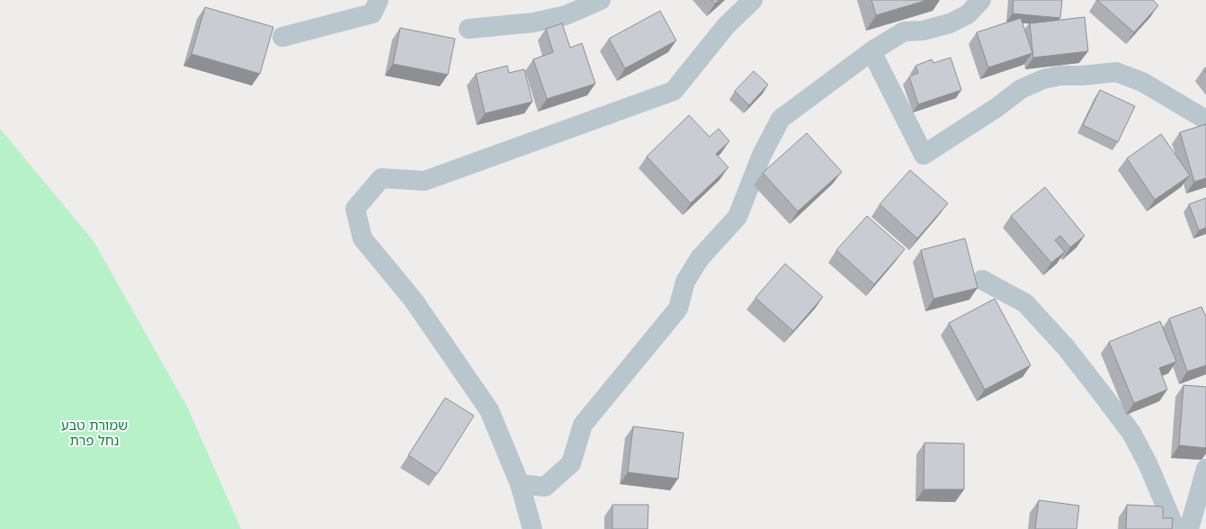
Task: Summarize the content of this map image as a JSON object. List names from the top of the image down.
{
  "parks": ["שמורת טבע נחל פרת"]
}
